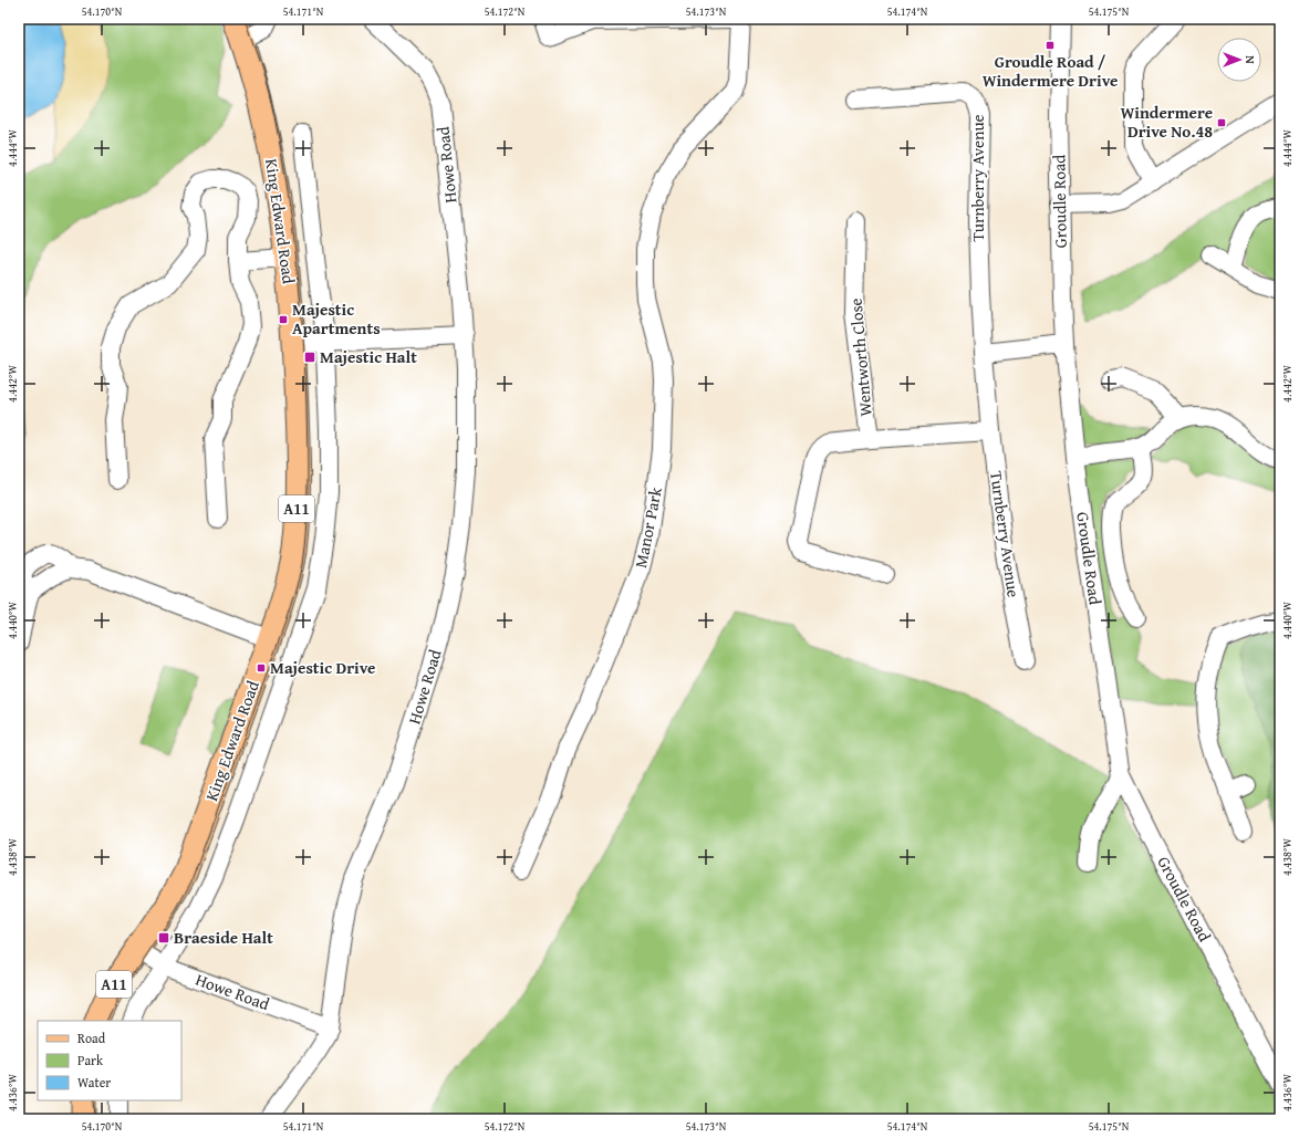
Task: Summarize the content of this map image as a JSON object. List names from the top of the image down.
{
  "streets": {
    "main road": ["King Edward Road", "A11"],
    "street": [
      "Howe Road",
      "Turnberry Avenue",
      "Groudle Road",
      "Wentworth Close",
      "Manor Park"
    ]
  },
  "crossings": [
    ["Howe Road", "King Edward Road"],
    ["Turnberry Avenue", "Wentworth Close"]
  ],
  "places": {
    "transit": [
      "Groudle Road / Windermere Drive",
      "Windermere Drive No.48",
      "Majestic Apartments",
      "Majestic Halt",
      "Majestic Drive",
      "Braeside Halt"
    ]
  },
  "legend": ["Road", "Park", "Water"],
  "north": "right",
  "coordinates": [
    "54.170°N",
    "54.171°N",
    "54.172°N",
    "54.173°N",
    "54.174°N",
    "54.175°N",
    "4.444°W",
    "4.442°W",
    "4.440°W",
    "4.438°W",
    "4.436°W"
  ]
}
